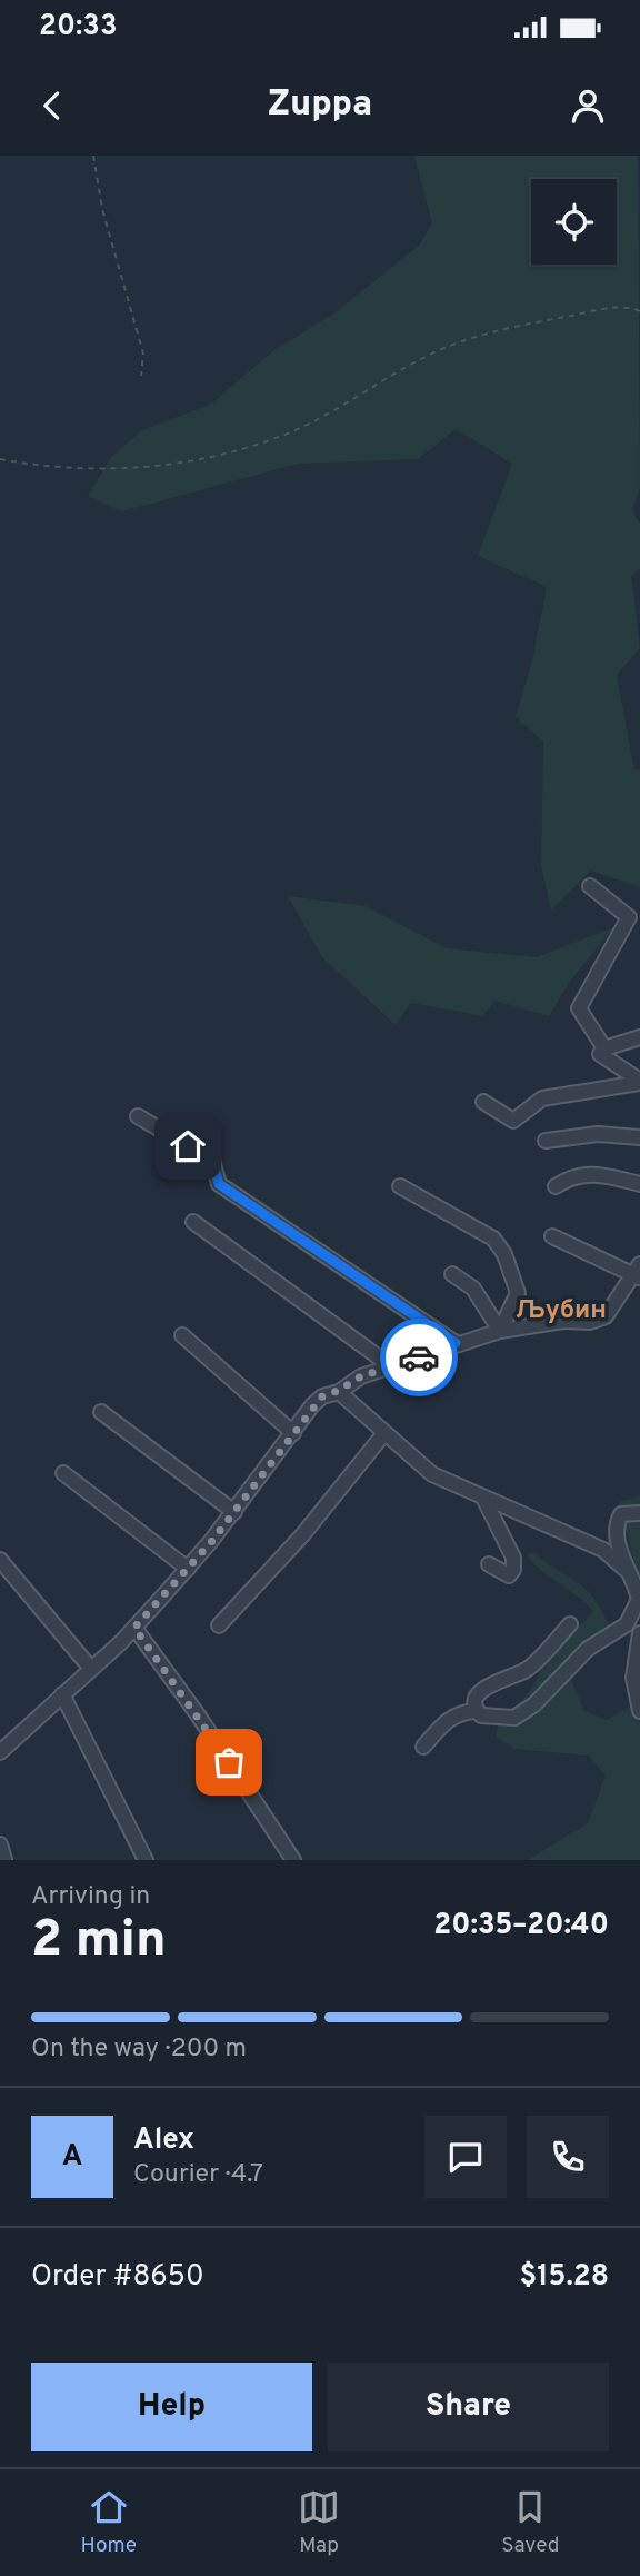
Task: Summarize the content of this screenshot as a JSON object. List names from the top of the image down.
{
  "districts": ["Љубин"],
  "page": {
    "status": "20:33",
    "header": "Zuppa",
    "heading": ["2 min", "Arriving in", "20:35–20:40"],
    "panel": [
      "Alex",
      "Courier · 4.7",
      "Order #8650",
      "$15.28"
    ],
    "bar": "On the way · 200 m",
    "round": "A",
    "buttons": ["Help", "Share"],
    "tabs": ["Home", "Map", "Saved"]
  }
}
